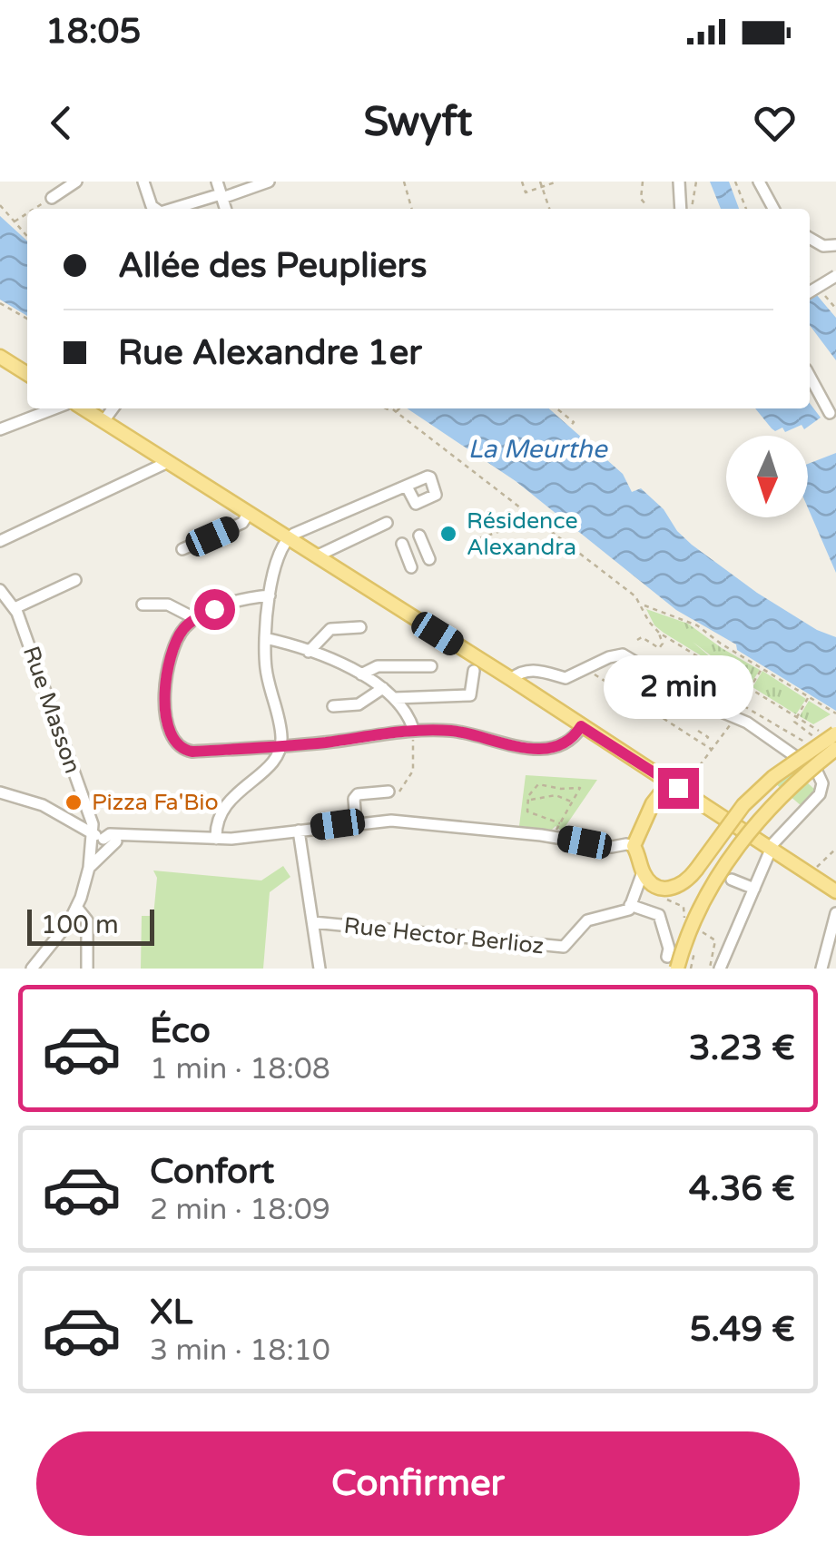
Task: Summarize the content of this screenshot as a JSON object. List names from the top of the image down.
{
  "streets": {
    "street": ["Rue Masson", "Rue Hector Berlioz"]
  },
  "water": ["La Meurthe"],
  "places": ["Résidence Alexandra", "Pizza Fa'Bio"],
  "scale_bar": "100 m",
  "north": "bottom",
  "page": {
    "status": "18:05",
    "header": "Swyft",
    "banner": ["Allée des Peupliers", "Rue Alexandre 1er"],
    "bubble": "2 min",
    "scale": "100 m",
    "list": [
      {
        "name": "Éco",
        "note": "1 min · 18:08",
        "value": "3.23 €"
      },
      {
        "name": "Confort",
        "note": "2 min · 18:09",
        "value": "4.36 €"
      },
      {
        "name": "XL",
        "note": "3 min · 18:10",
        "value": "5.49 €"
      }
    ],
    "buttons": "Confirmer"
  }
}
